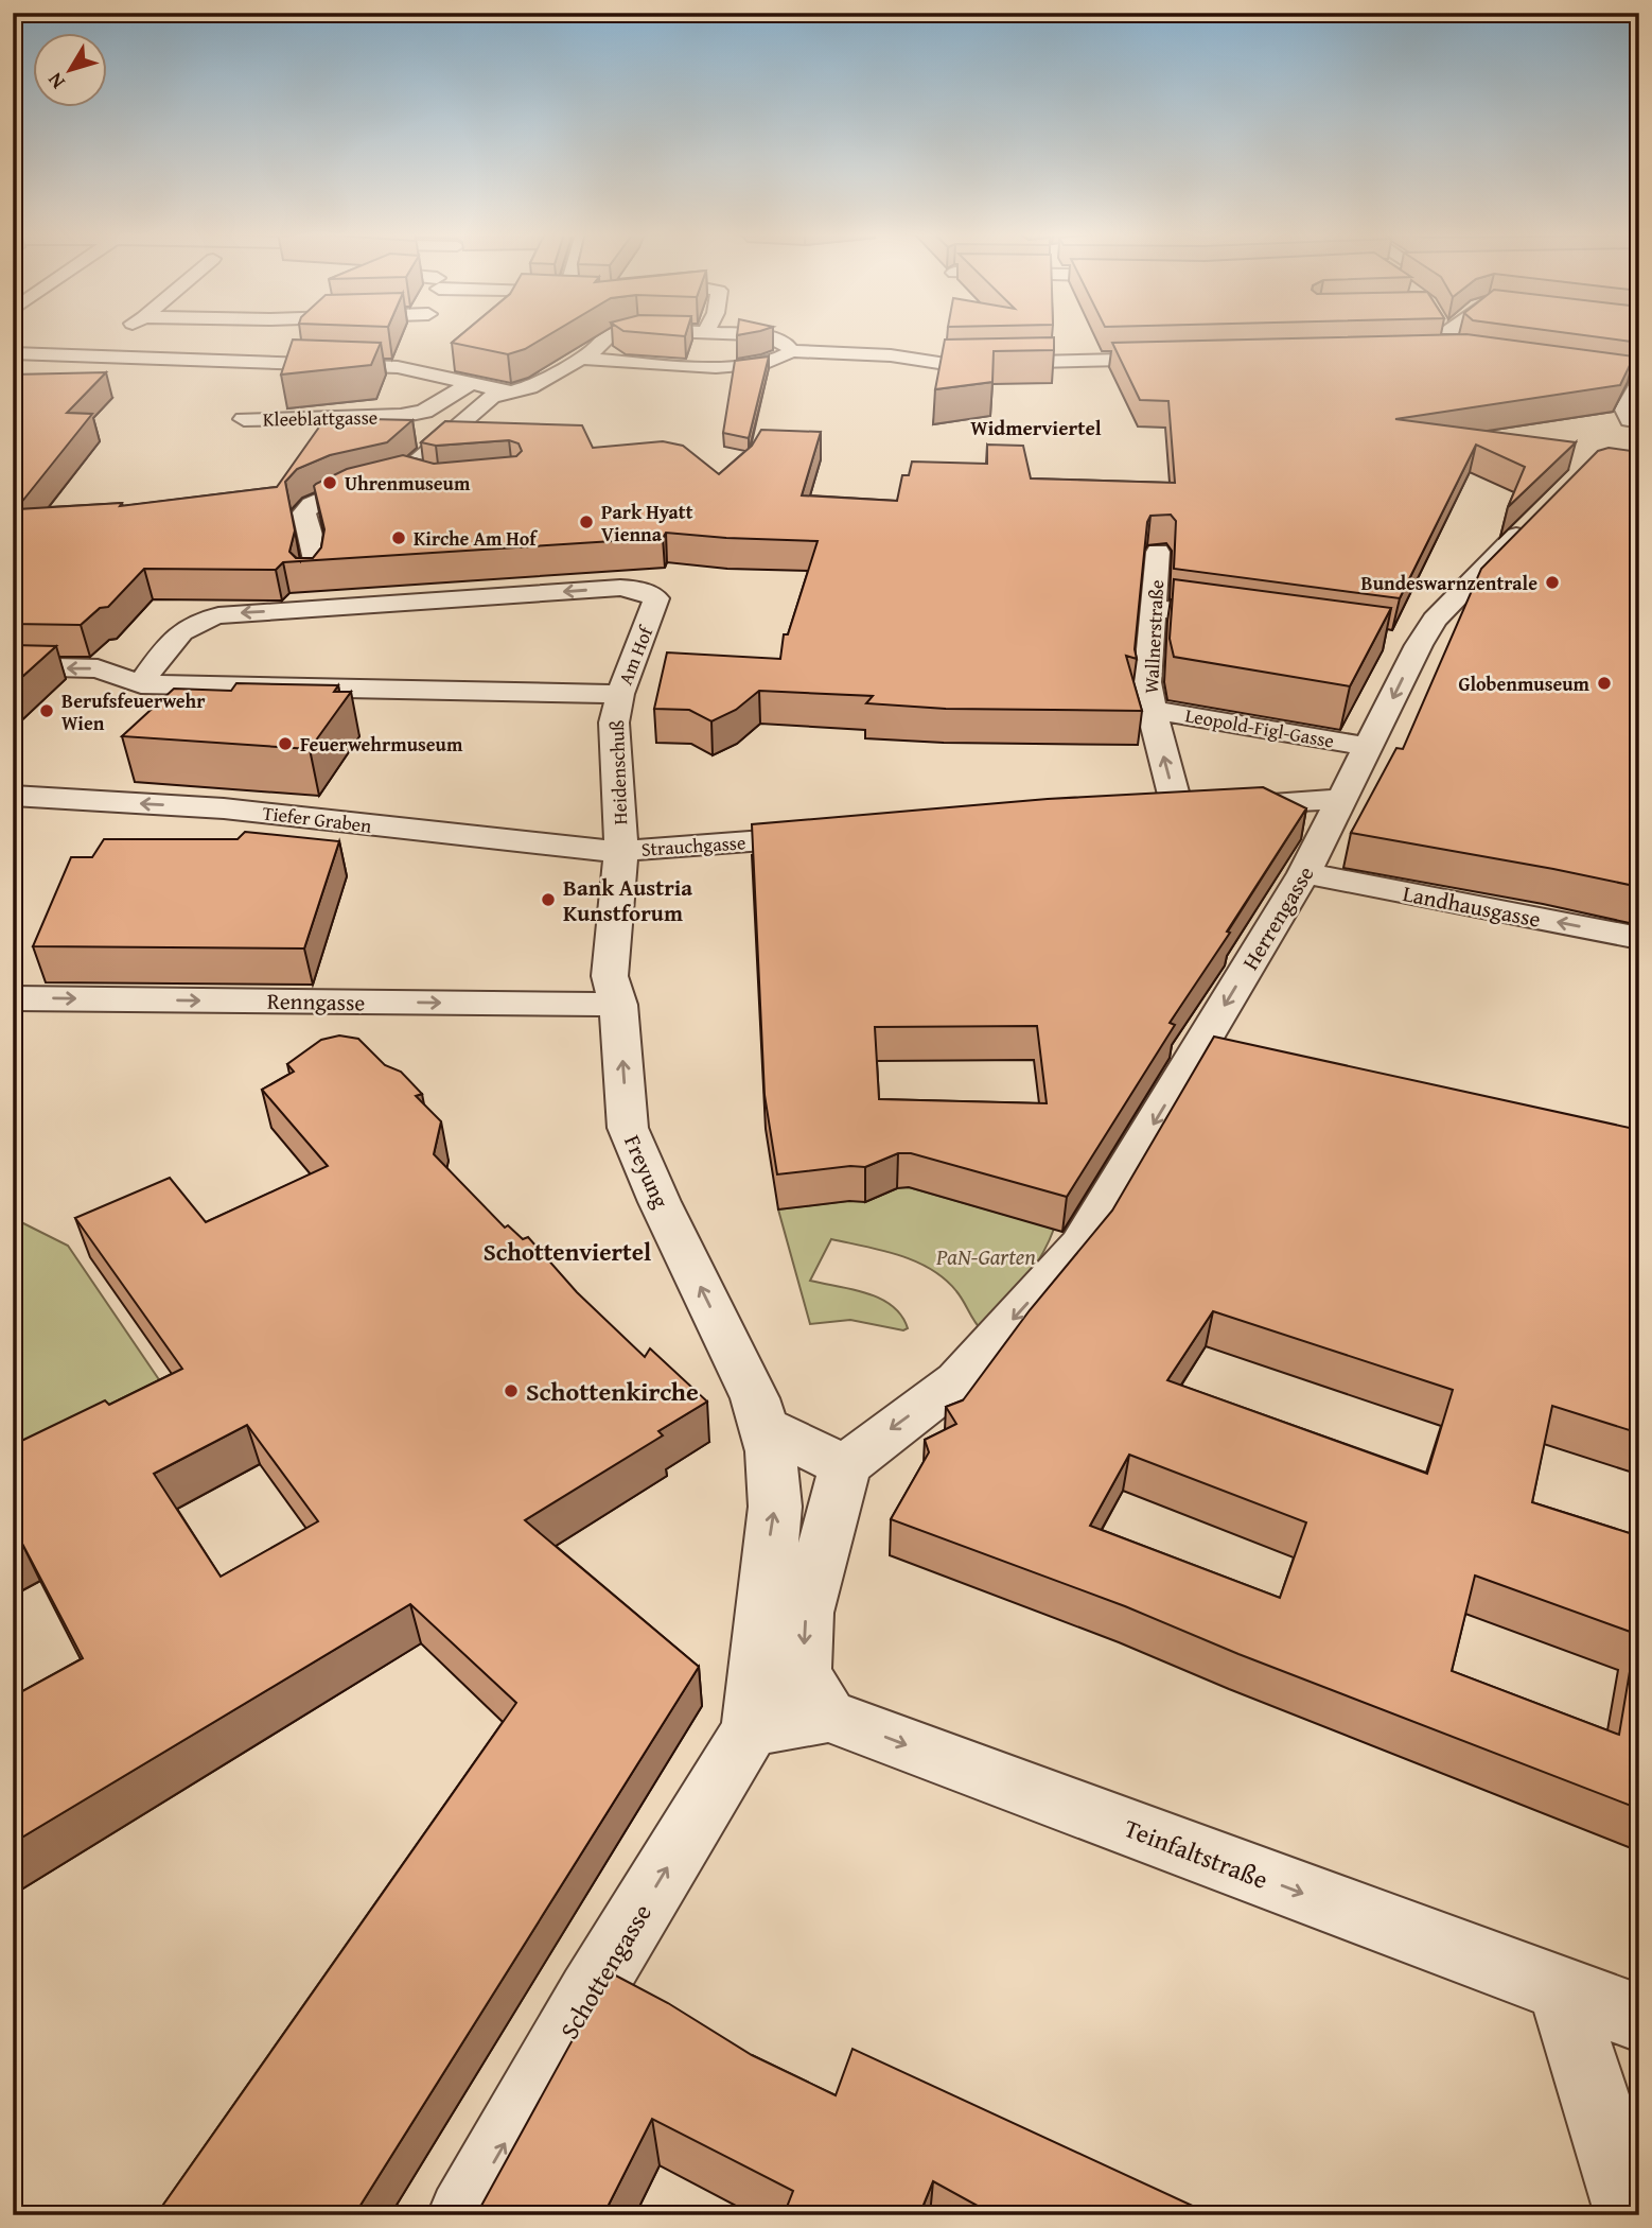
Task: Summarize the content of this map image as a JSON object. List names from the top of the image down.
{
  "streets": {
    "street": [
      "Kleeblattgasse",
      "Wallnerstraße",
      "Am Hof",
      "Leopold-Figl-Gasse",
      "Heidenschuß",
      "Tiefer Graben",
      "Strauchgasse",
      "Landhausgasse",
      "Herrengasse",
      "Renngasse",
      "Freyung",
      "Teinfaltstraße",
      "Schottengasse"
    ]
  },
  "crossings": [
    ["Wallnerstraße", "Leopold-Figl-Gasse"],
    ["Wallnerstraße", "Herrengasse"],
    ["Am Hof", "Heidenschuß"],
    ["Leopold-Figl-Gasse", "Herrengasse"],
    ["Heidenschuß", "Tiefer Graben"],
    ["Heidenschuß", "Strauchgasse"],
    ["Heidenschuß", "Freyung"],
    ["Tiefer Graben", "Strauchgasse"],
    ["Tiefer Graben", "Freyung"],
    ["Strauchgasse", "Freyung"],
    ["Landhausgasse", "Herrengasse"],
    ["Renngasse", "Freyung"],
    ["Freyung", "Schottengasse"]
  ],
  "one_way": [
    "Wallnerstraße",
    "Tiefer Graben",
    "Landhausgasse",
    "Herrengasse",
    "Renngasse",
    "Teinfaltstraße",
    "Schottengasse"
  ],
  "districts": ["Widmerviertel", "Schottenviertel"],
  "parks": ["PaN-Garten"],
  "places": [
    "Uhrenmuseum",
    "Park Hyatt Vienna",
    "Kirche Am Hof",
    "Bundeswarnzentrale",
    "Globenmuseum",
    "Berufsfeuerwehr Wien",
    "Feuerwehrmuseum",
    "Bank Austria Kunstforum",
    "Schottenkirche"
  ],
  "north": "bottom left"
}
